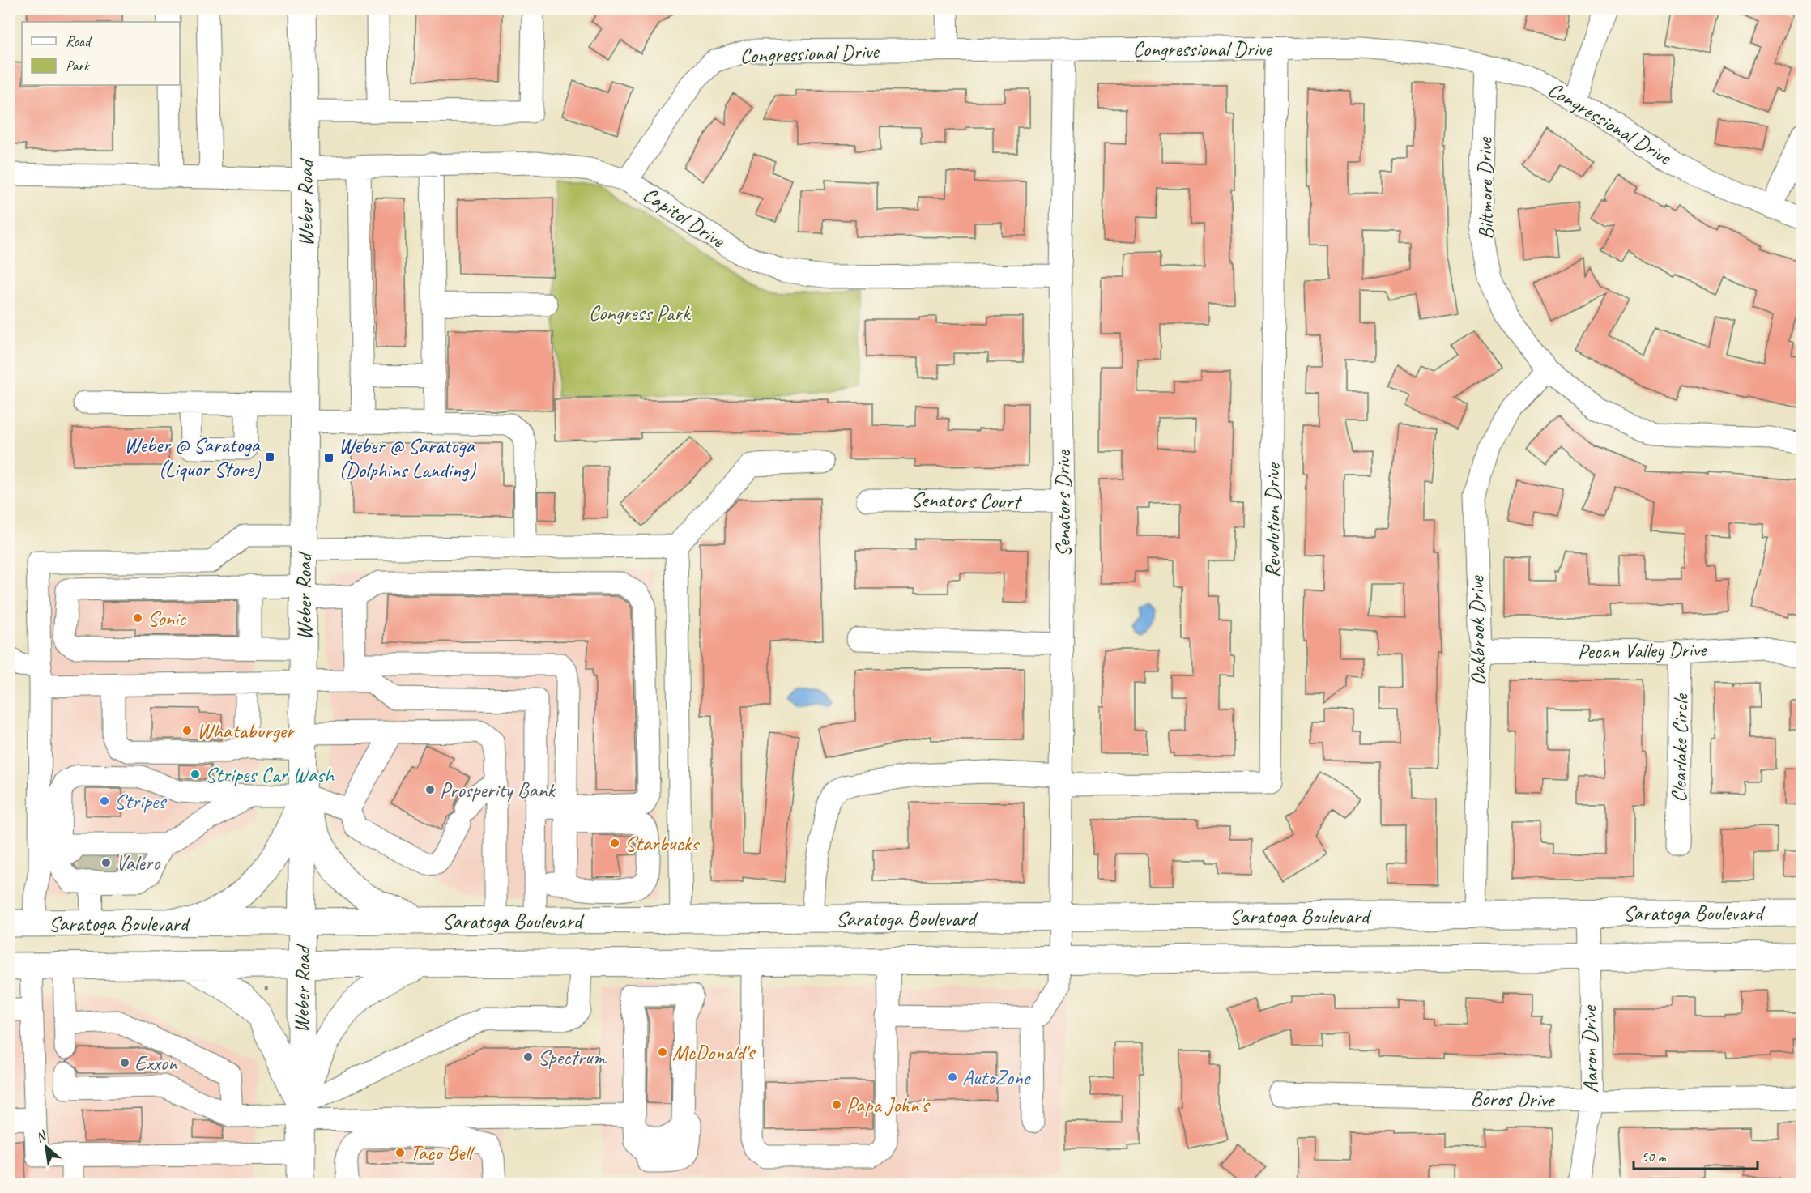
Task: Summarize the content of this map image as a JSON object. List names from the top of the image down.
{
  "streets": {
    "main road": ["Weber Road", "Saratoga Boulevard"],
    "street": [
      "Congressional Drive",
      "Biltmore Drive",
      "Capitol Drive",
      "Senators Court",
      "Senators Drive",
      "Revolution Drive",
      "Oakbrook Drive",
      "Pecan Valley Drive",
      "Clearlake Circle",
      "Aaron Drive",
      "Boros Drive"
    ]
  },
  "crossings": [
    ["Congressional Drive", "Biltmore Drive"],
    ["Congressional Drive", "Capitol Drive"],
    ["Congressional Drive", "Senators Drive"],
    ["Congressional Drive", "Revolution Drive"],
    ["Biltmore Drive", "Oakbrook Drive"],
    ["Weber Road", "Capitol Drive"],
    ["Weber Road", "Saratoga Boulevard"],
    ["Capitol Drive", "Senators Drive"],
    ["Senators Court", "Senators Drive"],
    ["Senators Drive", "Revolution Drive"],
    ["Senators Drive", "Saratoga Boulevard"],
    ["Oakbrook Drive", "Pecan Valley Drive"],
    ["Oakbrook Drive", "Saratoga Boulevard"],
    ["Pecan Valley Drive", "Clearlake Circle"],
    ["Saratoga Boulevard", "Aaron Drive"],
    ["Aaron Drive", "Boros Drive"]
  ],
  "parks": ["Congress Park"],
  "places": {
    "transit": ["Weber @ Saratoga (Liquor Store)", "Weber @ Saratoga (Dolphins Landing)"],
    "other": [
      "Sonic",
      "Whataburger",
      "Stripes Car Wash",
      "Prosperity Bank",
      "Stripes",
      "Starbucks",
      "Valero",
      "McDonald's",
      "Spectrum",
      "Exxon",
      "AutoZone",
      "Papa John's",
      "Taco Bell"
    ]
  },
  "legend": ["Road", "Park"],
  "scale_bar": "50 m",
  "north": "top left"
}
